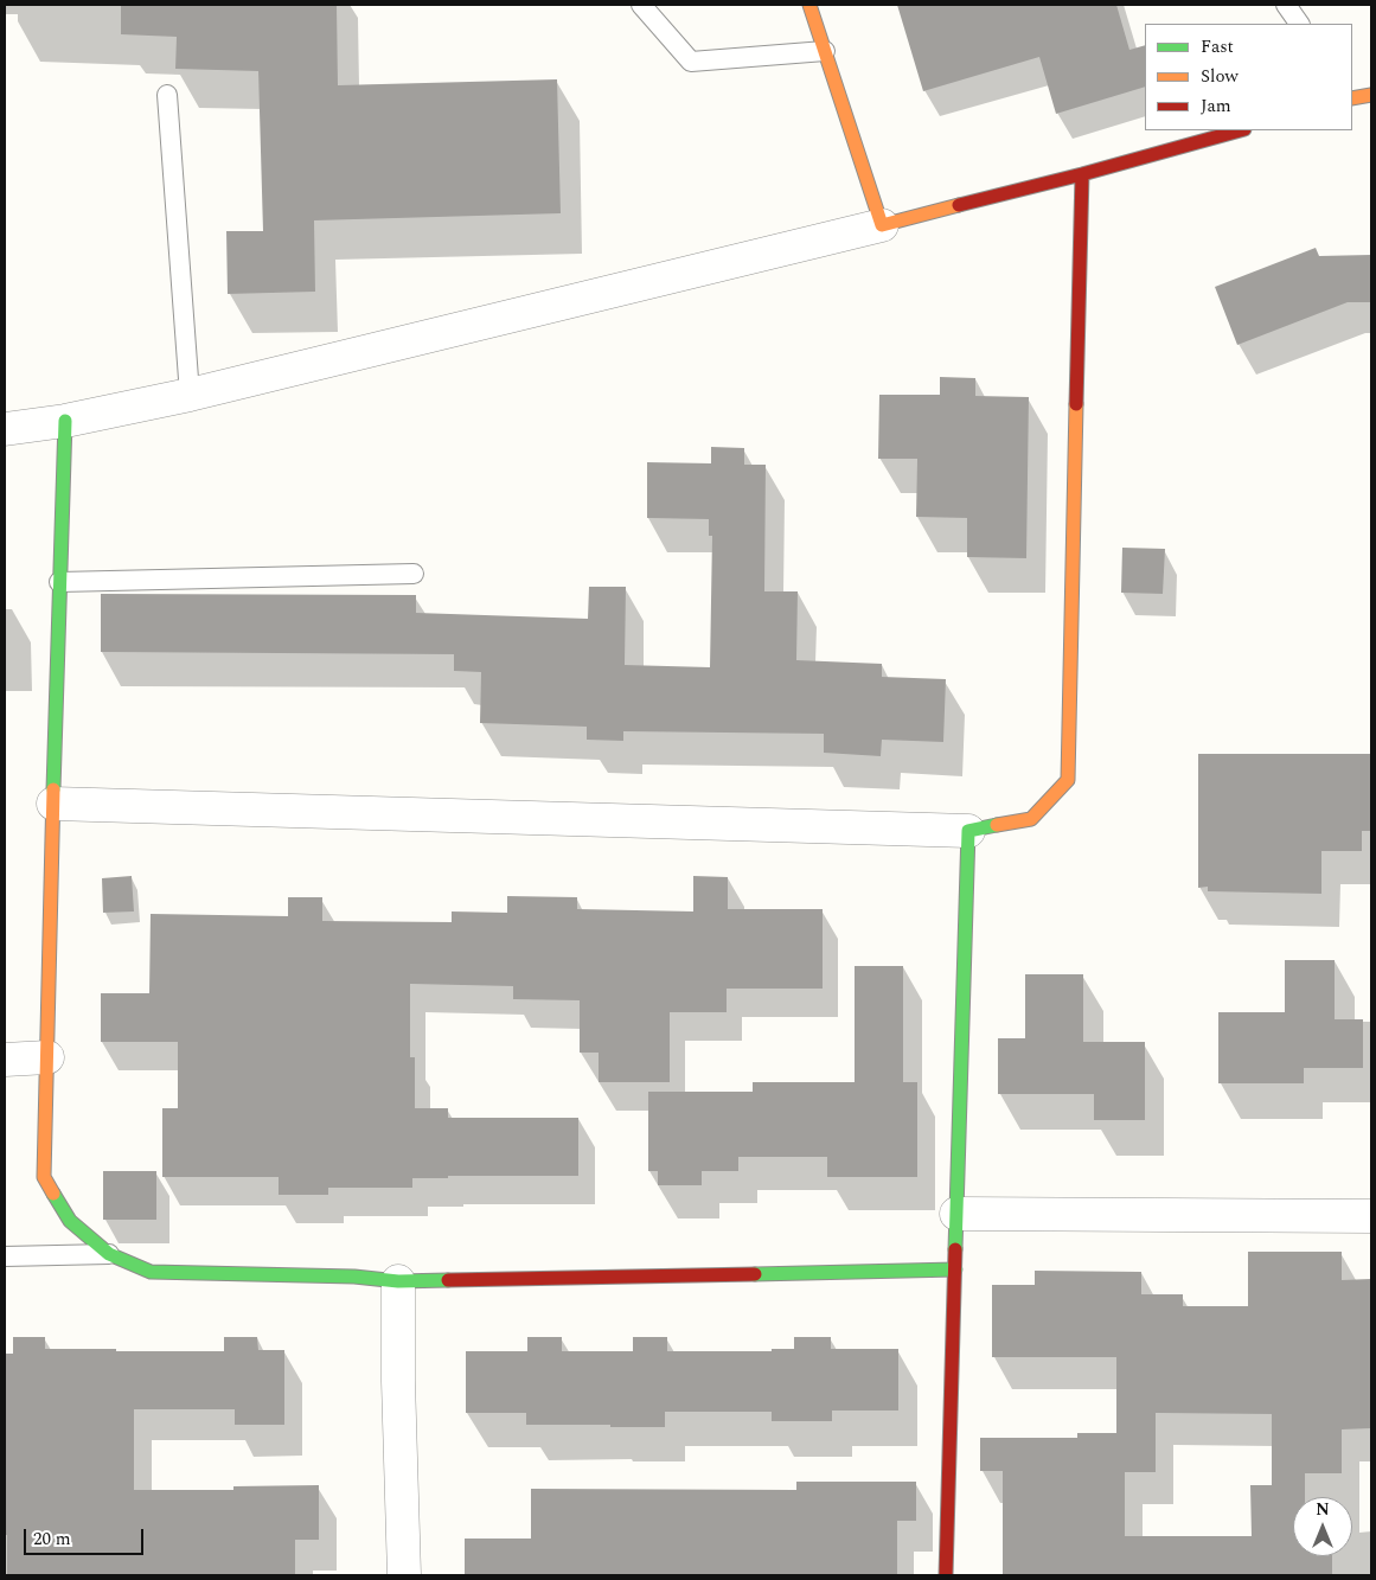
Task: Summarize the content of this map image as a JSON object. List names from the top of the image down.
{
  "legend": ["Fast", "Slow", "Jam"],
  "scale_bar": "20 m",
  "north": "top"
}
